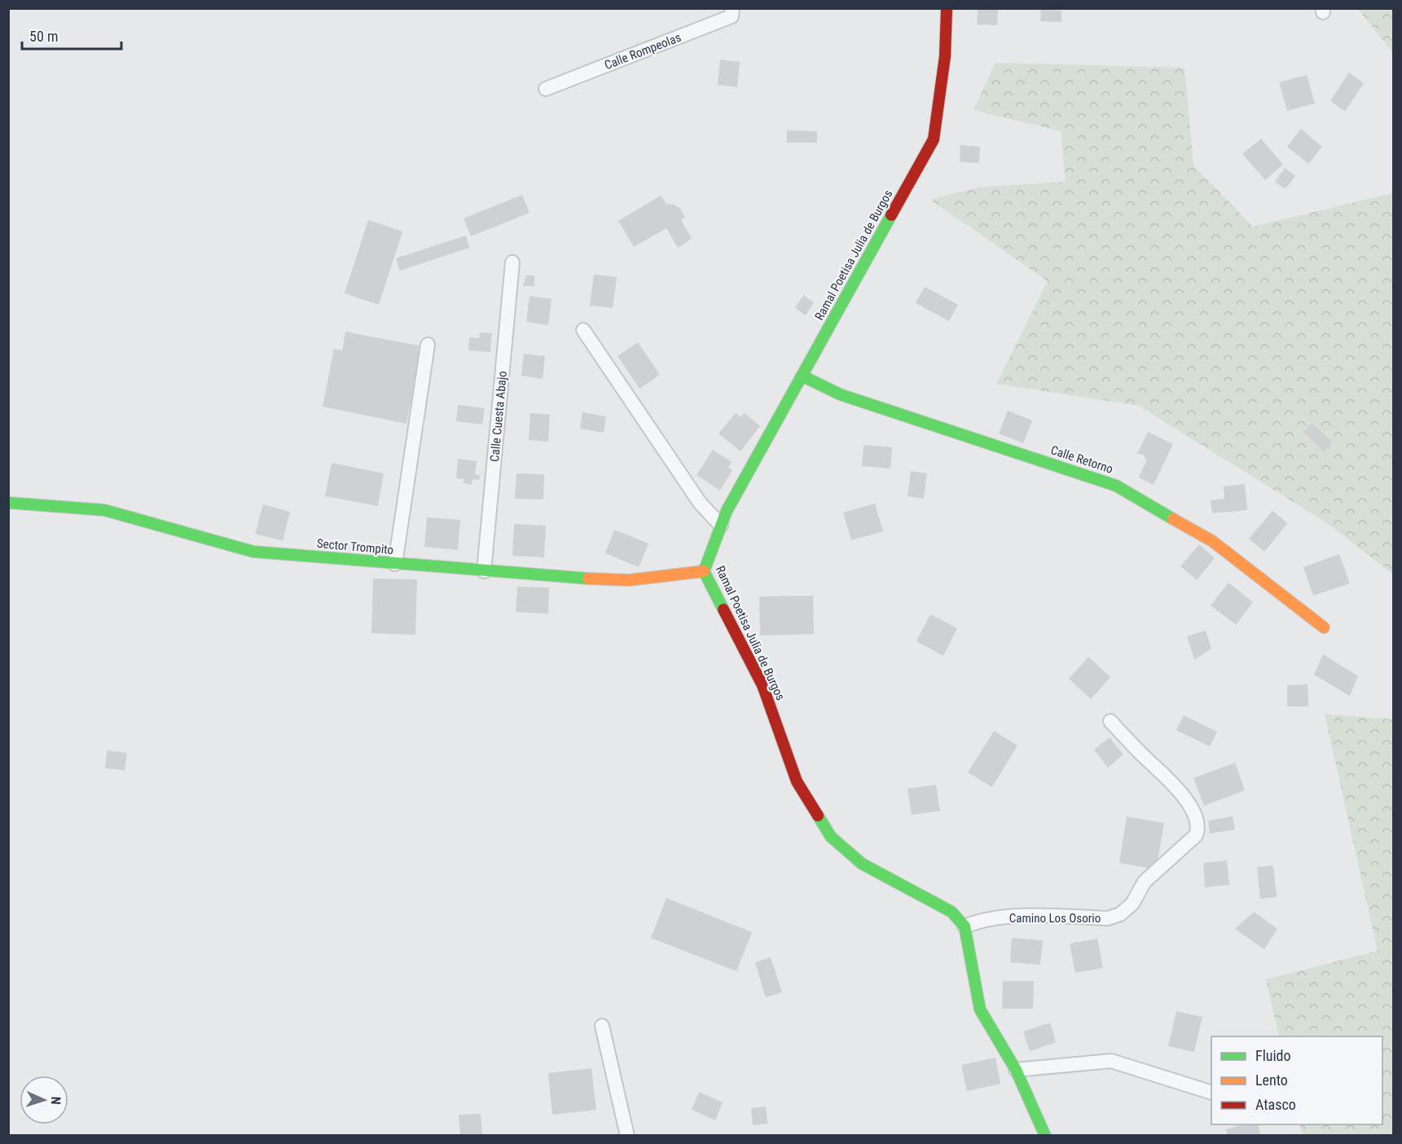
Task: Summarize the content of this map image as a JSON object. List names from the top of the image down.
{
  "streets": {
    "street": [
      "Calle Rompeolas",
      "Ramal Poetisa Julia de Burgos",
      "Calle Cuesta Abajo",
      "Calle Retorno",
      "Sector Trompito",
      "Camino Los Osorio"
    ]
  },
  "crossings": [
    ["Ramal Poetisa Julia de Burgos", "Calle Retorno"],
    ["Ramal Poetisa Julia de Burgos", "Sector Trompito"],
    ["Ramal Poetisa Julia de Burgos", "Camino Los Osorio"],
    ["Calle Cuesta Abajo", "Sector Trompito"]
  ],
  "legend": ["Fluido", "Lento", "Atasco"],
  "scale_bar": "50 m",
  "north": "right"
}
